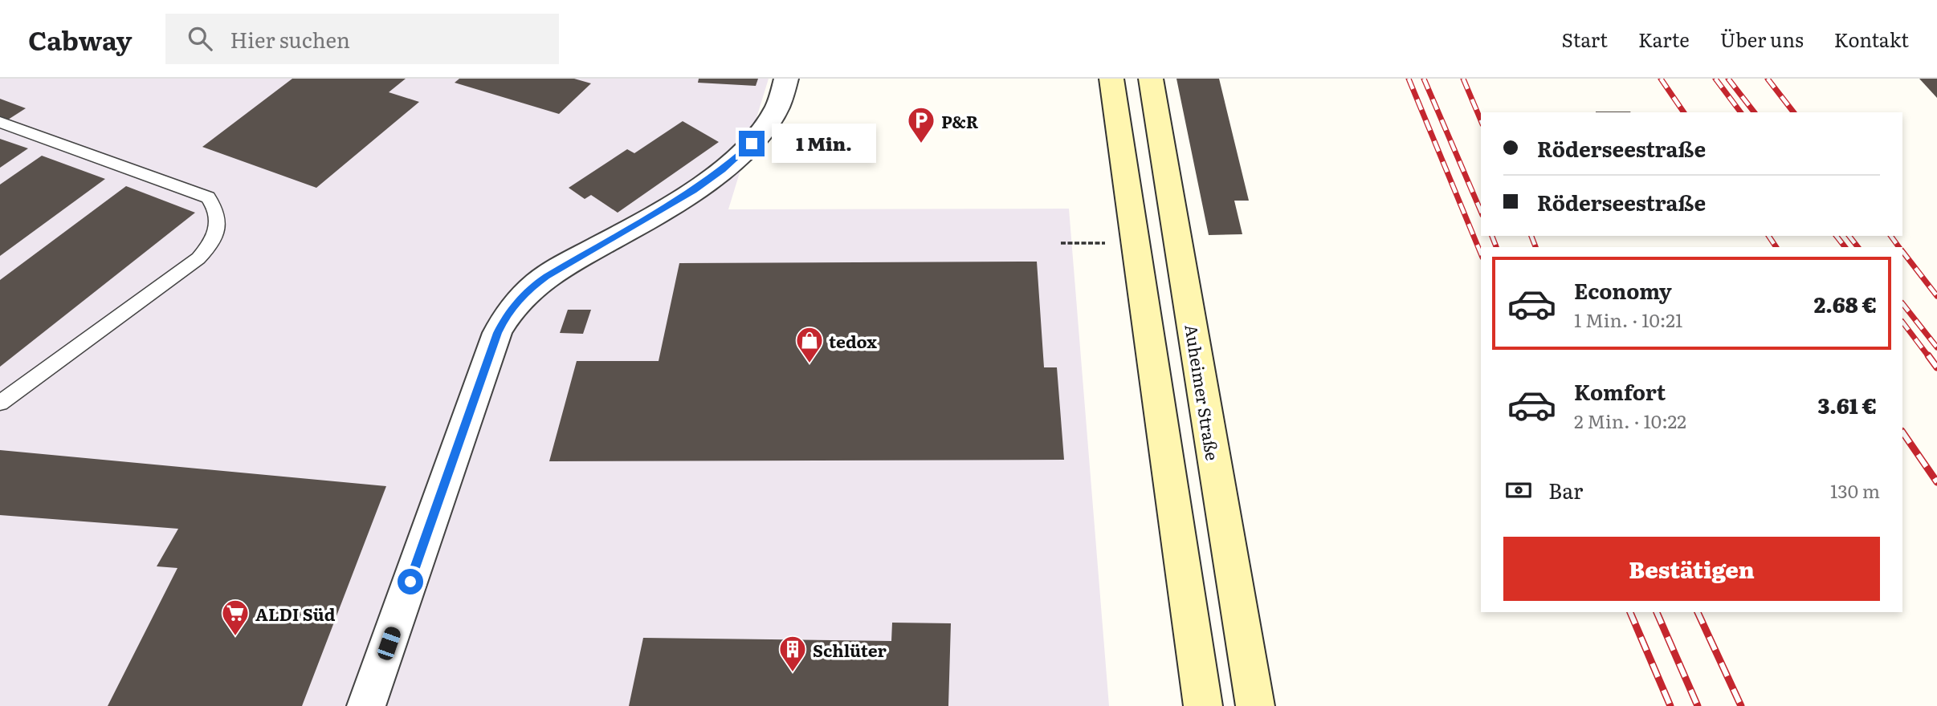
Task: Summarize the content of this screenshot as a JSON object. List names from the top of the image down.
{
  "streets": {
    "main road": ["Auheimer Straße"]
  },
  "places": {
    "parking": ["P&R"],
    "shop": ["tedox"],
    "supermarket": ["ALDI Süd"],
    "building": ["Schlüter"]
  },
  "page": {
    "header": "Cabway",
    "search": "Hier suchen",
    "nav": [
      "Start",
      "Karte",
      "Über uns",
      "Kontakt"
    ],
    "banner": ["Röderseestraße", "Röderseestraße"],
    "bubble": "1 Min.",
    "list": [
      {
        "name": "Economy",
        "note": "1 Min. · 10:21",
        "value": "2.68 €"
      },
      {
        "name": "Komfort",
        "note": "2 Min. · 10:22",
        "value": "3.61 €"
      }
    ],
    "pay": ["Bar", "130 m"],
    "buttons": "Bestätigen"
  }
}
